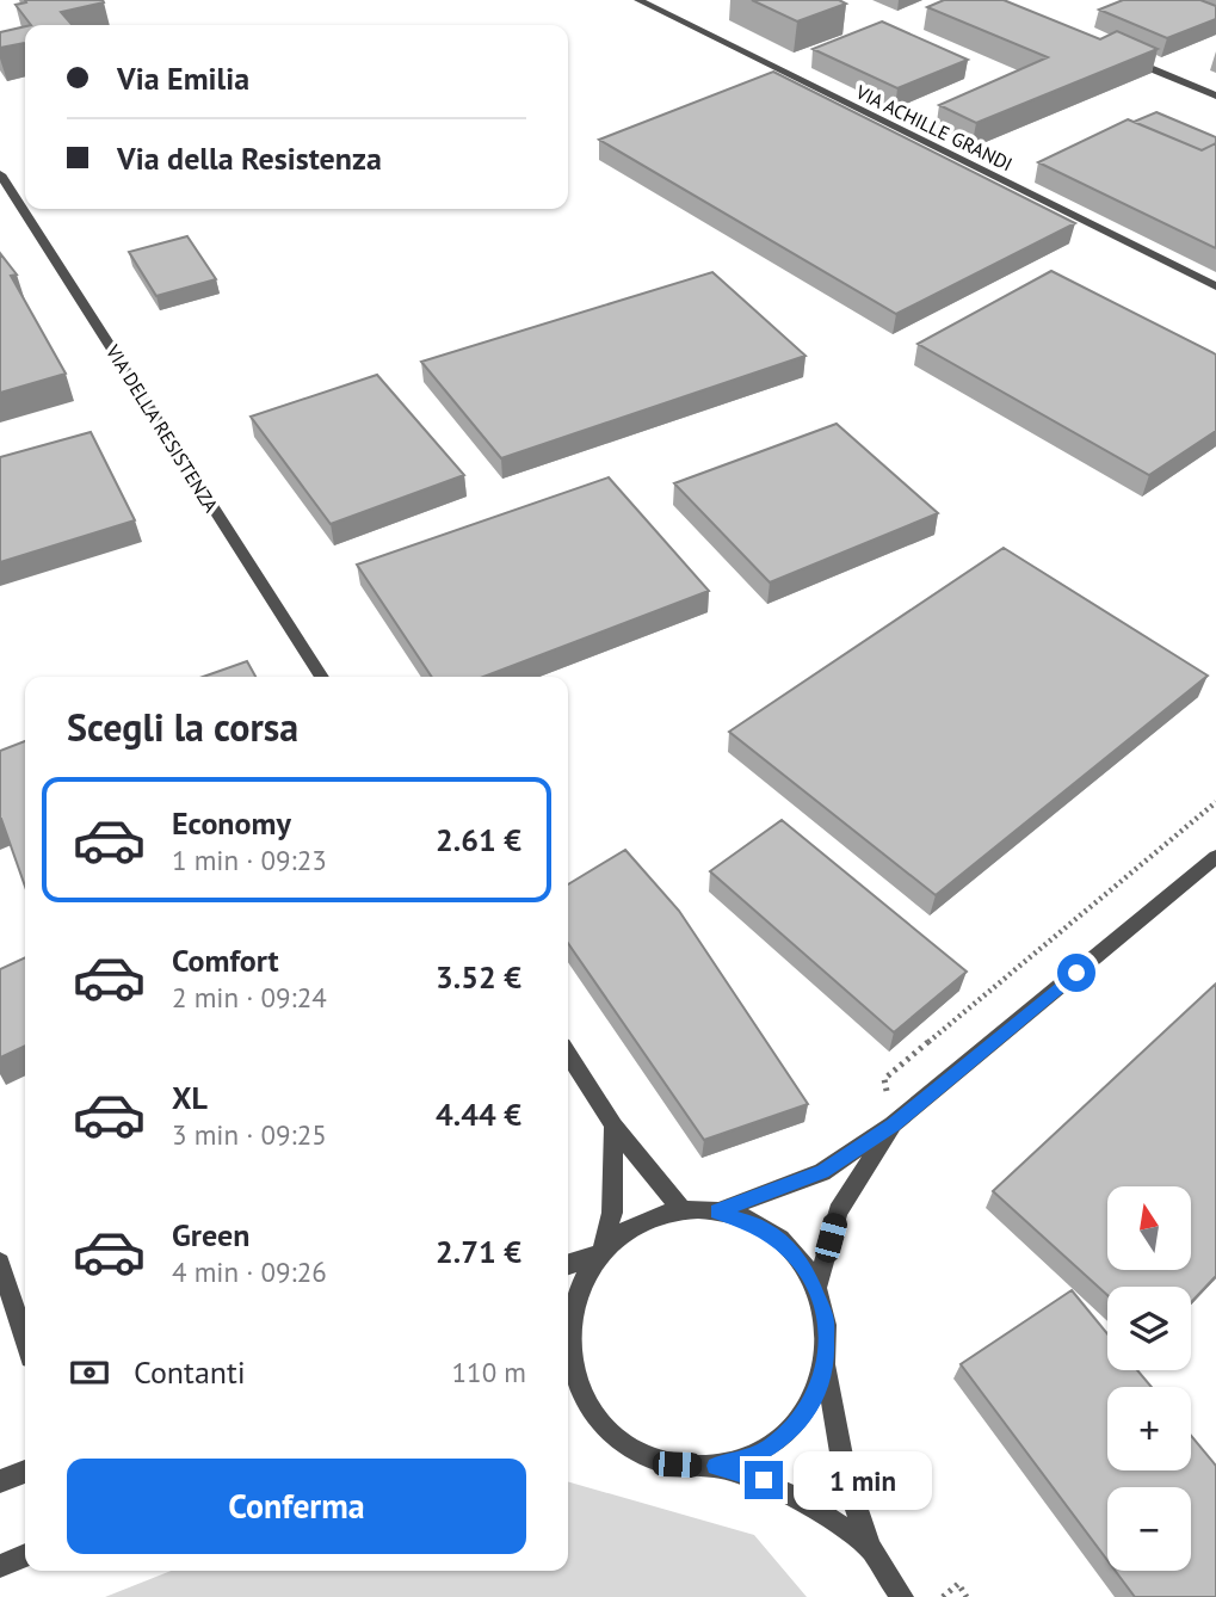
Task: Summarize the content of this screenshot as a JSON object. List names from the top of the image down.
{
  "streets": {
    "street": ["VIA ACHILLE GRANDI", "VIA DELLA RESISTENZA"]
  },
  "north": "top",
  "page": {
    "banner": ["Via Emilia", "Via della Resistenza"],
    "heading": "Scegli la corsa",
    "list": [
      {
        "name": "Economy",
        "note": "1 min · 09:23",
        "value": "2.61 €"
      },
      {
        "name": "Comfort",
        "note": "2 min · 09:24",
        "value": "3.52 €"
      },
      {
        "name": "XL",
        "note": "3 min · 09:25",
        "value": "4.44 €"
      },
      {
        "name": "Green",
        "note": "4 min · 09:26",
        "value": "2.71 €"
      }
    ],
    "map_buttons": ["+", "−"],
    "pay": ["Contanti", "110 m"],
    "buttons": "Conferma",
    "bubble": "1 min"
  }
}
